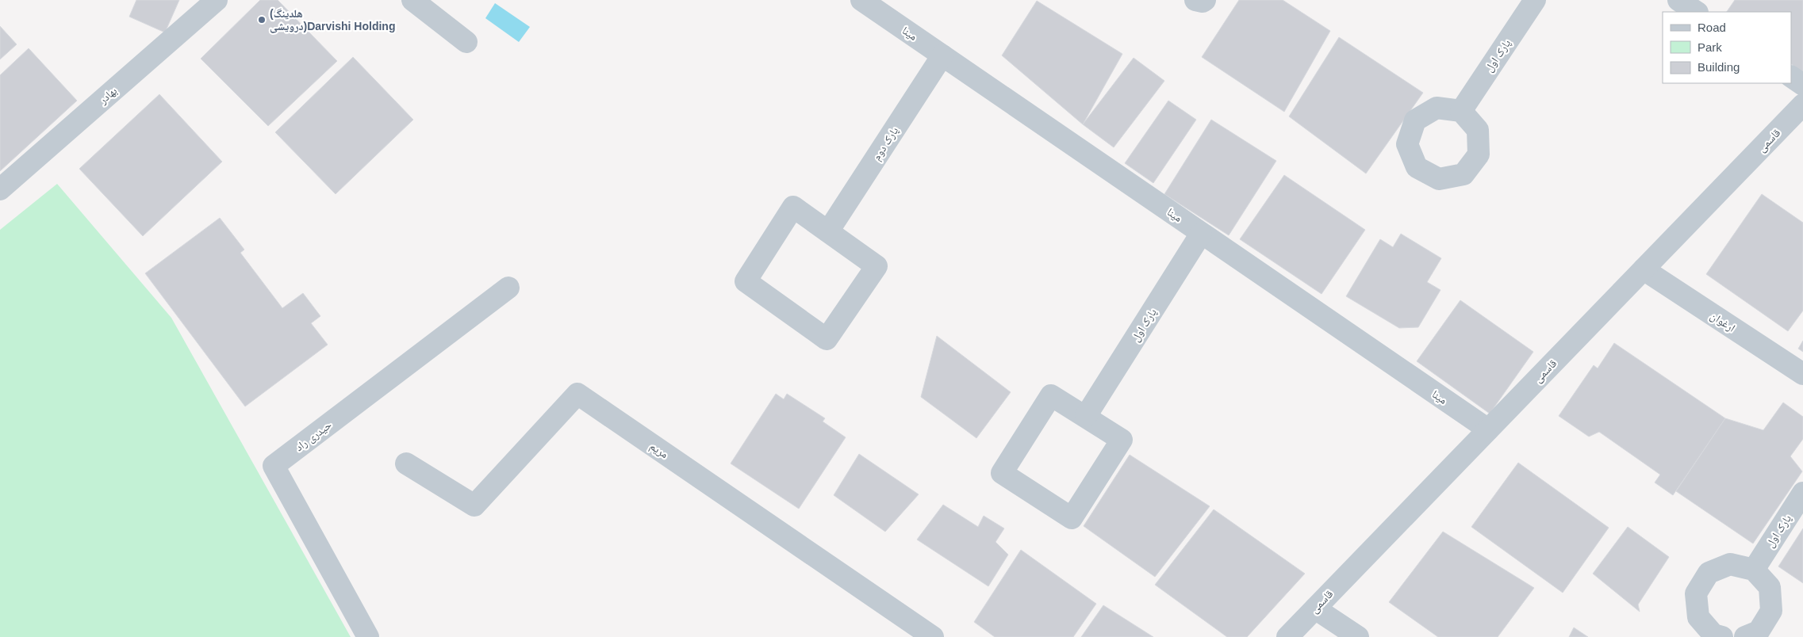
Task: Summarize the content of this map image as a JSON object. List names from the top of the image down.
{
  "streets": {
    "street": [
      "مینا",
      "پارک اول",
      "بهادر",
      "قاسمی",
      "پارک دوم",
      "ارغوان",
      "حیدری راد",
      "مریم"
    ]
  },
  "crossings": [
    ["مینا", "پارک اول"],
    ["مینا", "قاسمی"],
    ["مینا", "پارک دوم"],
    ["قاسمی", "ارغوان"]
  ],
  "places": ["(هلدینگ درویشی)Darvishi Holding"],
  "legend": ["Road", "Park", "Building"]
}
